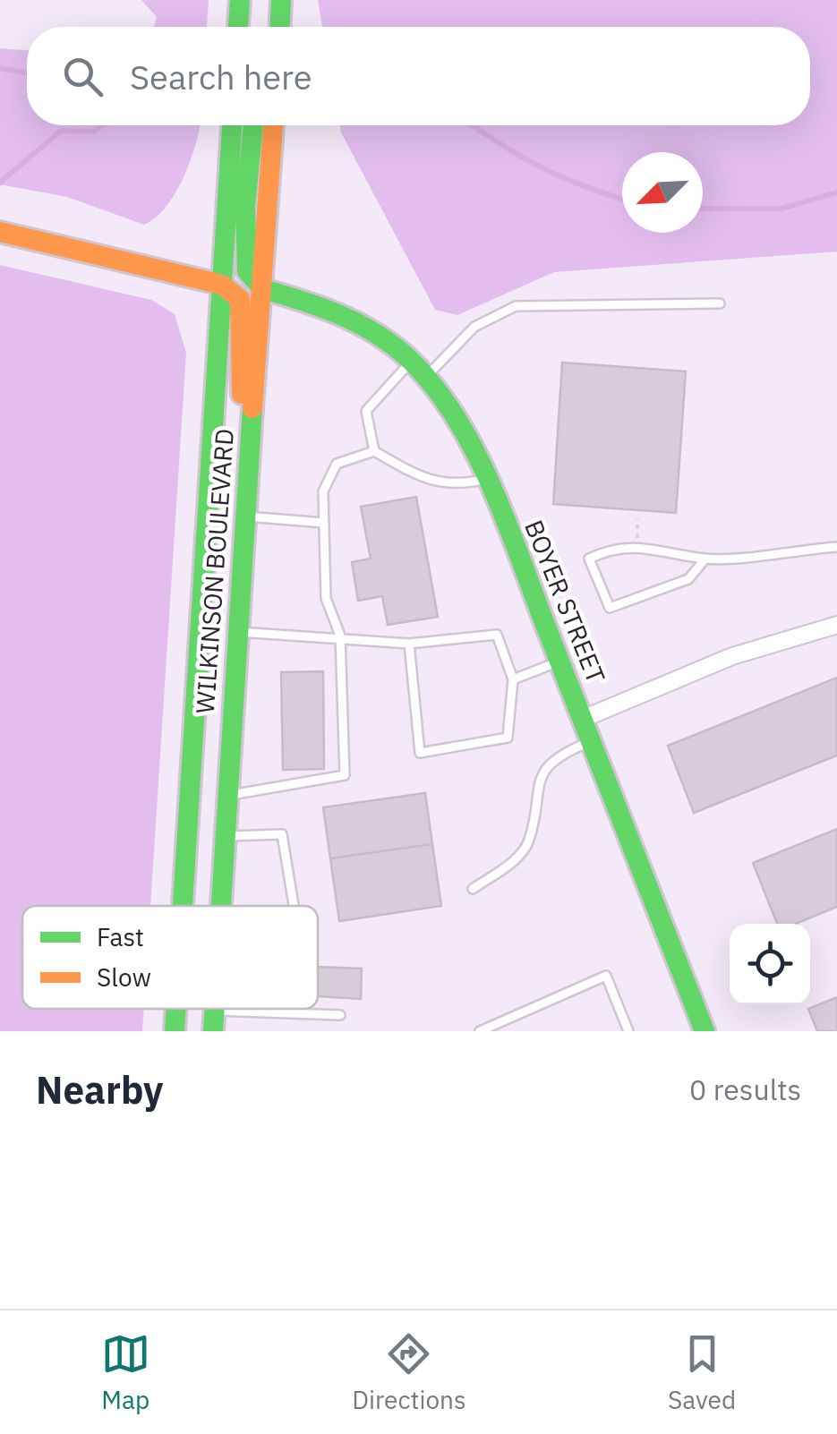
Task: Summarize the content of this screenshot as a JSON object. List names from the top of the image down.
{
  "streets": {
    "main road": ["WILKINSON BOULEVARD", "BOYER STREET"]
  },
  "crossings": [
    ["WILKINSON BOULEVARD", "BOYER STREET"]
  ],
  "legend": ["Fast", "Slow"],
  "north": "bottom left",
  "page": {
    "search": "Search here",
    "heading": ["Nearby", "0 results"],
    "nav": ["Map", "Directions", "Saved"]
  }
}
